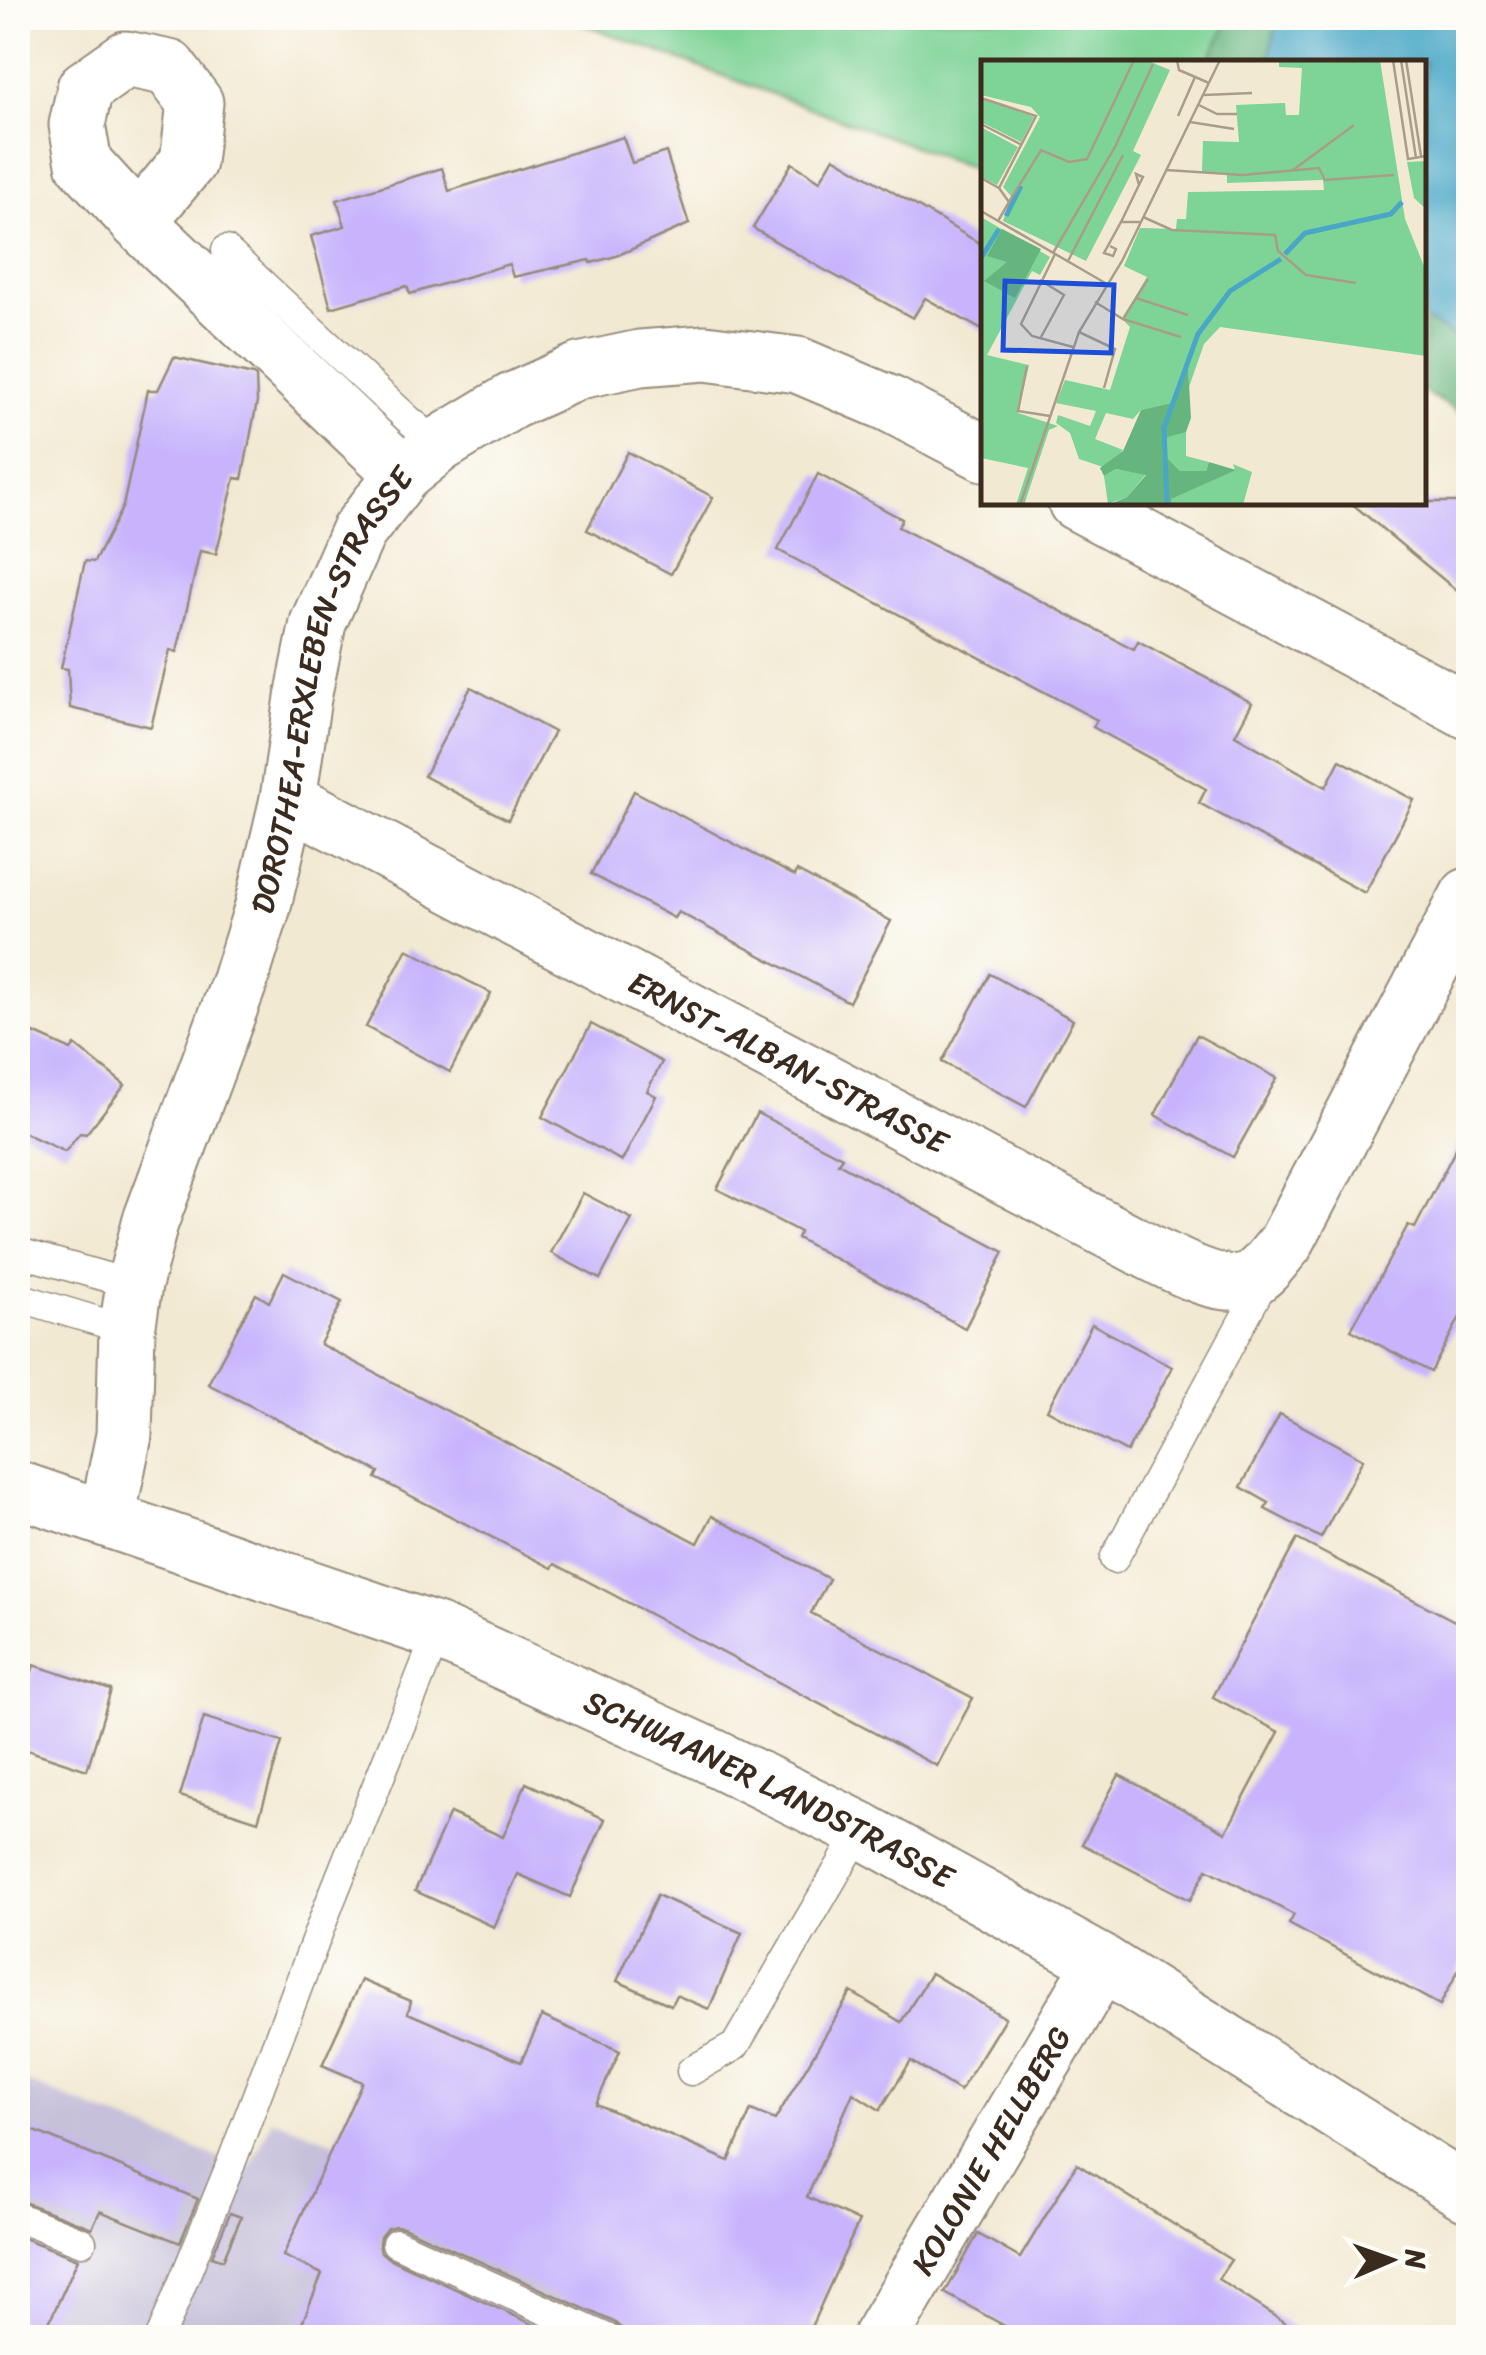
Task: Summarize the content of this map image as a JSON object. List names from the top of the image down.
{
  "streets": {
    "street": [
      "DOROTHEA-ERXLEBEN-STRASSE",
      "ERNST-ALBAN-STRASSE",
      "SCHWAANER LANDSTRASSE",
      "KOLONIE HELLBERG"
    ]
  },
  "crossings": [
    ["DOROTHEA-ERXLEBEN-STRASSE", "ERNST-ALBAN-STRASSE"],
    ["DOROTHEA-ERXLEBEN-STRASSE", "SCHWAANER LANDSTRASSE"],
    ["SCHWAANER LANDSTRASSE", "KOLONIE HELLBERG"]
  ],
  "north": "right"
}
